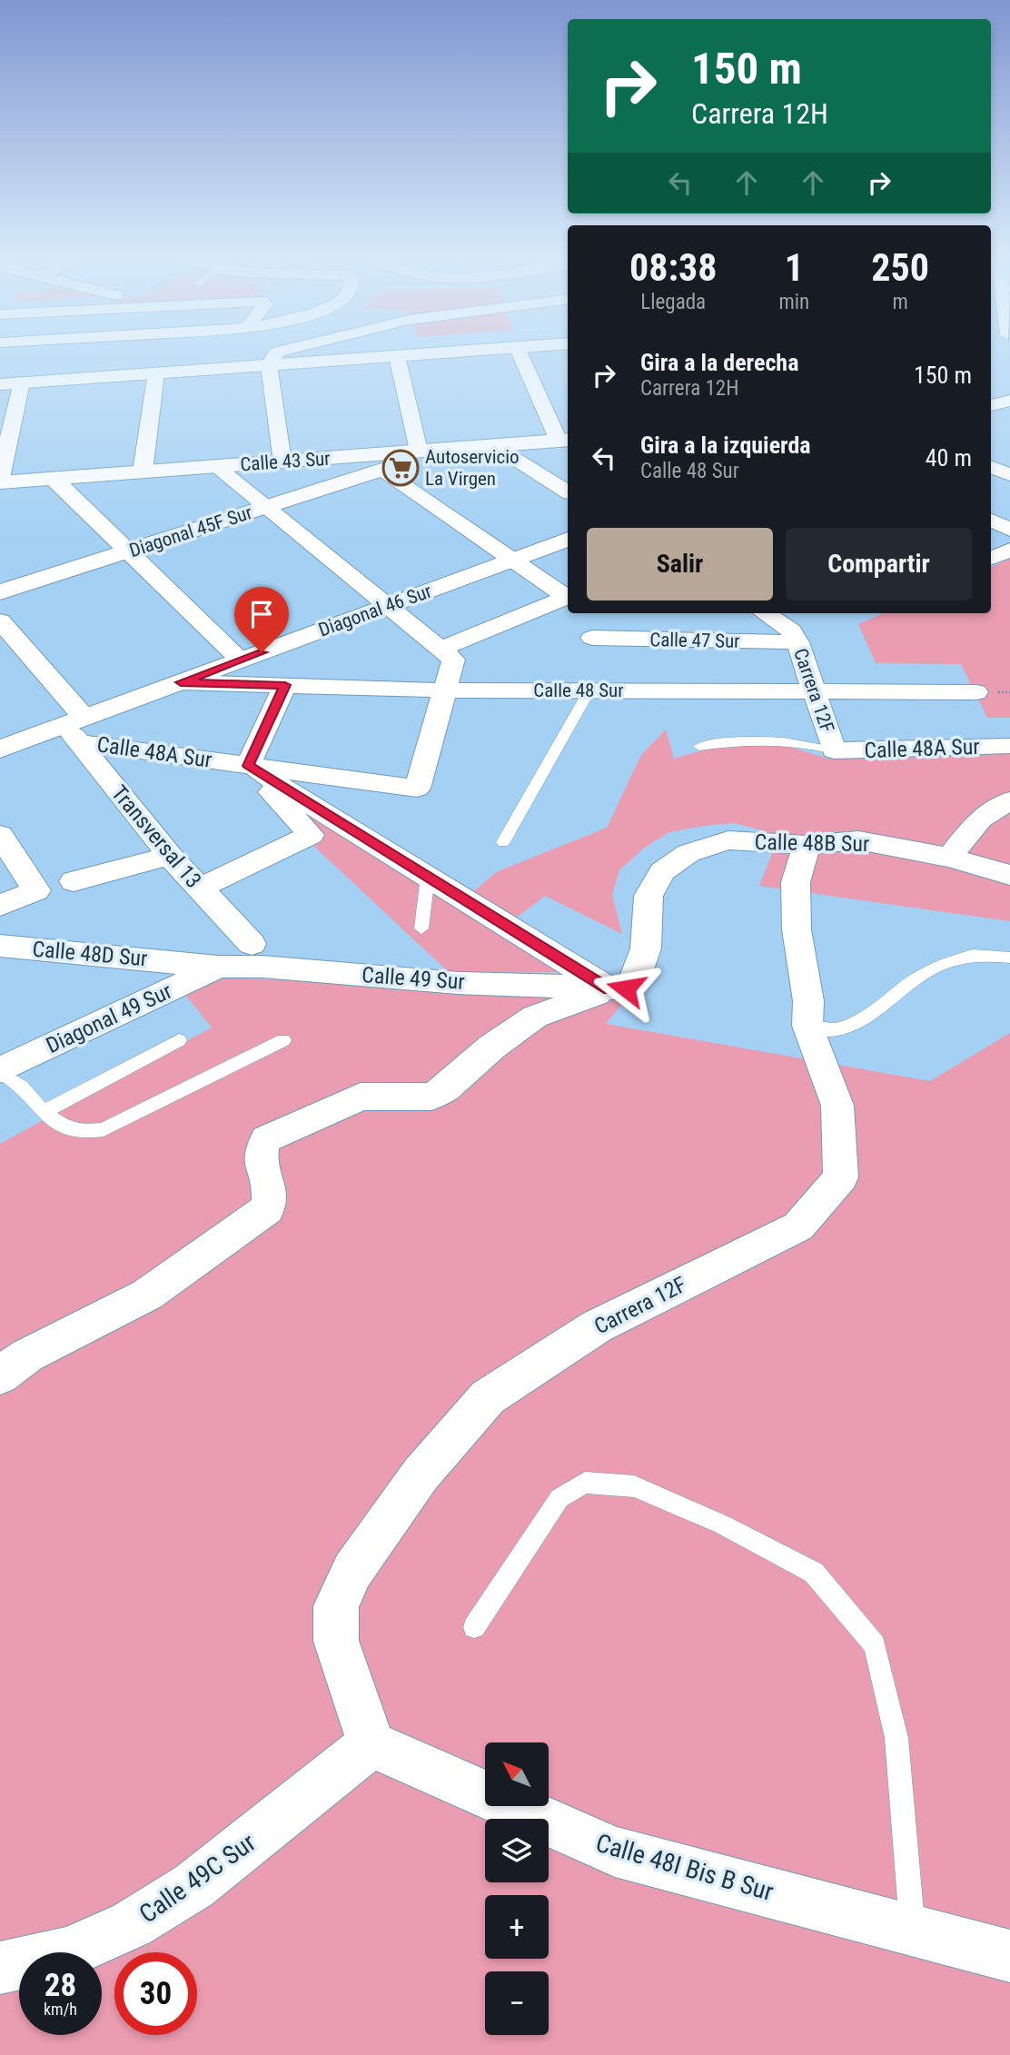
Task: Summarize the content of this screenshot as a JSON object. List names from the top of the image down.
{
  "streets": {
    "street": [
      "Calle 43 Sur",
      "Diagonal 45F Sur",
      "Diagonal 46 Sur",
      "Calle 47 Sur",
      "Calle 48 Sur",
      "Carrera 12F",
      "Calle 48A Sur",
      "Transversal 13",
      "Calle 48B Sur",
      "Calle 48D Sur",
      "Calle 49 Sur",
      "Diagonal 49 Sur",
      "Calle 48I Bis B Sur",
      "Calle 49C Sur"
    ]
  },
  "crossings": [
    ["Diagonal 46 Sur", "Calle 48 Sur"],
    ["Diagonal 46 Sur", "Calle 48A Sur"],
    ["Diagonal 46 Sur", "Transversal 13"],
    ["Calle 47 Sur", "Carrera 12F"],
    ["Calle 48 Sur", "Carrera 12F"],
    ["Calle 48 Sur", "Calle 48A Sur"],
    ["Carrera 12F", "Calle 48A Sur"],
    ["Carrera 12F", "Calle 48B Sur"],
    ["Carrera 12F", "Calle 48I Bis B Sur"],
    ["Carrera 12F", "Calle 49C Sur"],
    ["Calle 48A Sur", "Transversal 13"],
    ["Calle 48B Sur", "Calle 49 Sur"],
    ["Calle 48D Sur", "Calle 49 Sur"],
    ["Calle 48D Sur", "Diagonal 49 Sur"],
    ["Calle 49 Sur", "Diagonal 49 Sur"],
    ["Calle 48I Bis B Sur", "Calle 49C Sur"]
  ],
  "places": {
    "supermarket": ["Autoservicio La Virgen"]
  },
  "north": "top left",
  "page": {
    "turn": ["150 m", "Carrera 12H"],
    "eta": [
      "08:38",
      "Llegada",
      "1",
      "min",
      "250",
      "m"
    ],
    "list": [
      {
        "name": "Gira a la derecha",
        "note": "Carrera 12H",
        "value": "150 m"
      },
      {
        "name": "Gira a la izquierda",
        "note": "Calle 48 Sur",
        "value": "40 m"
      }
    ],
    "buttons": ["Salir", "Compartir"],
    "map_buttons": ["+", "−"],
    "speed": "28 km/h",
    "limit": "30"
  }
}
